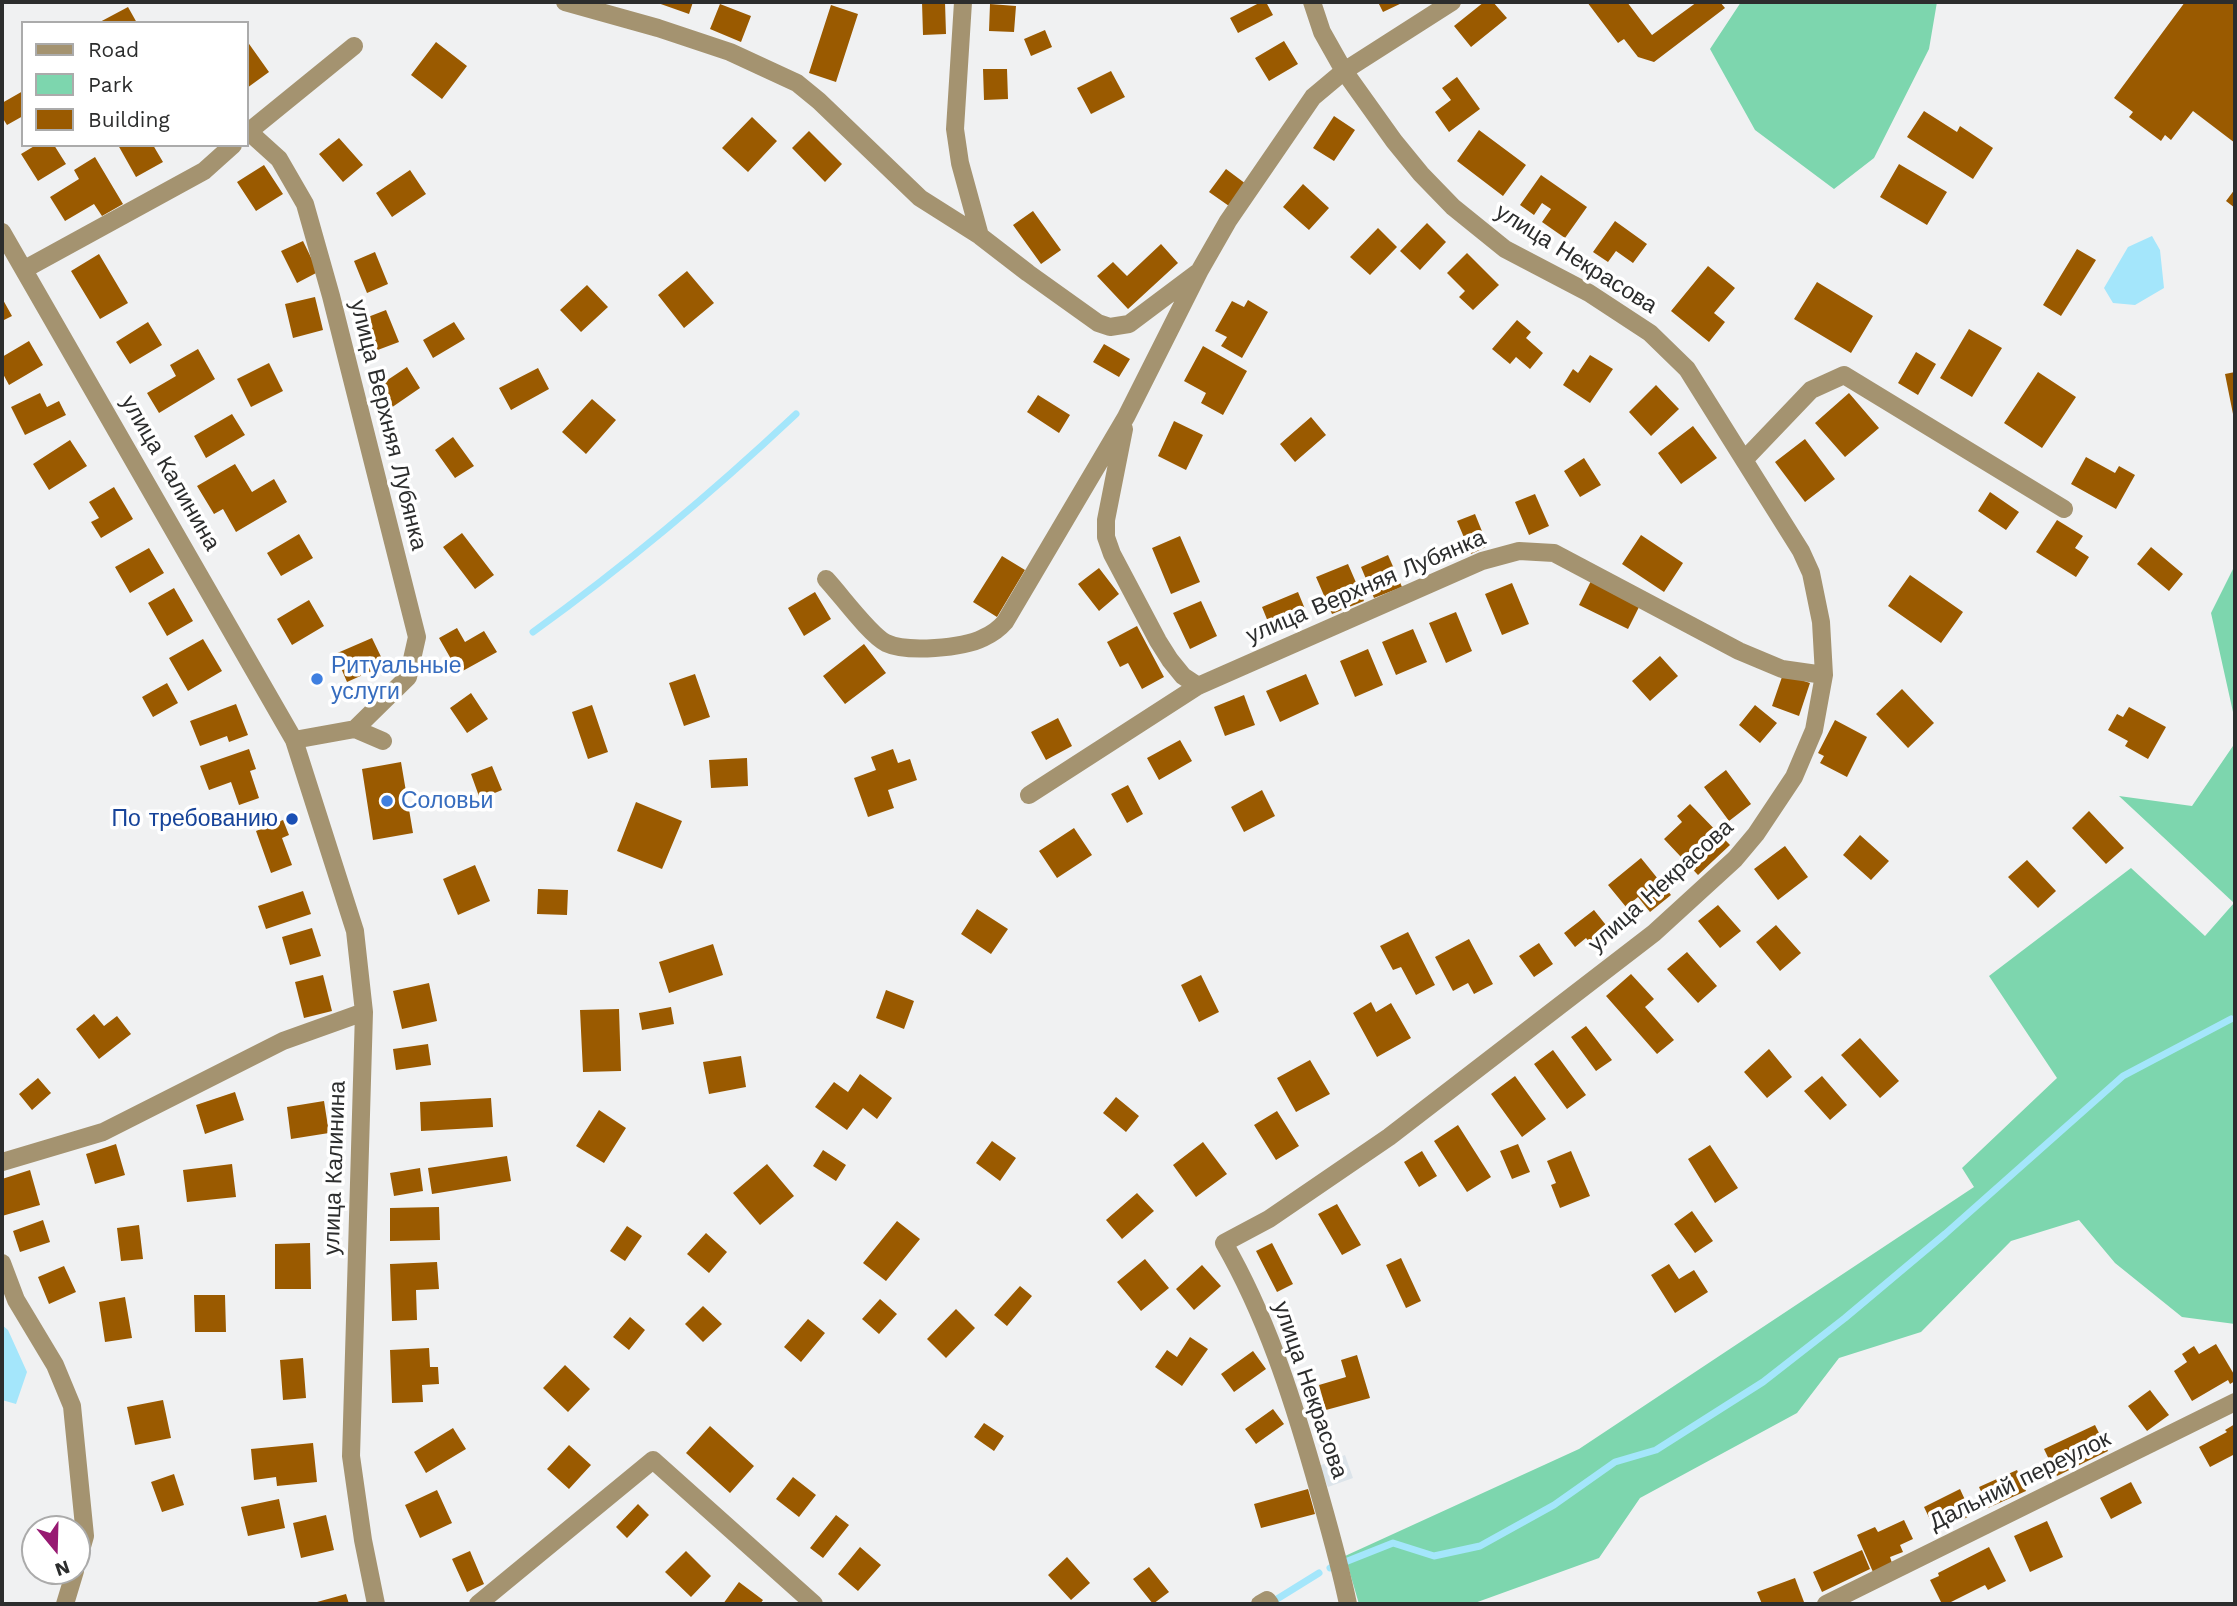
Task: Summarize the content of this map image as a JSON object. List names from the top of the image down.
{
  "streets": {
    "street": [
      "улица Некрасова",
      "улица Верхняя Лубянка",
      "улица Калинина",
      "Дальний переулок"
    ]
  },
  "crossings": [
    ["улица Некрасова", "улица Верхняя Лубянка"]
  ],
  "places": ["Ритуальные услуги", "Соловьи", "По требованию"],
  "legend": ["Road", "Park", "Building"],
  "north": "bottom"
}
